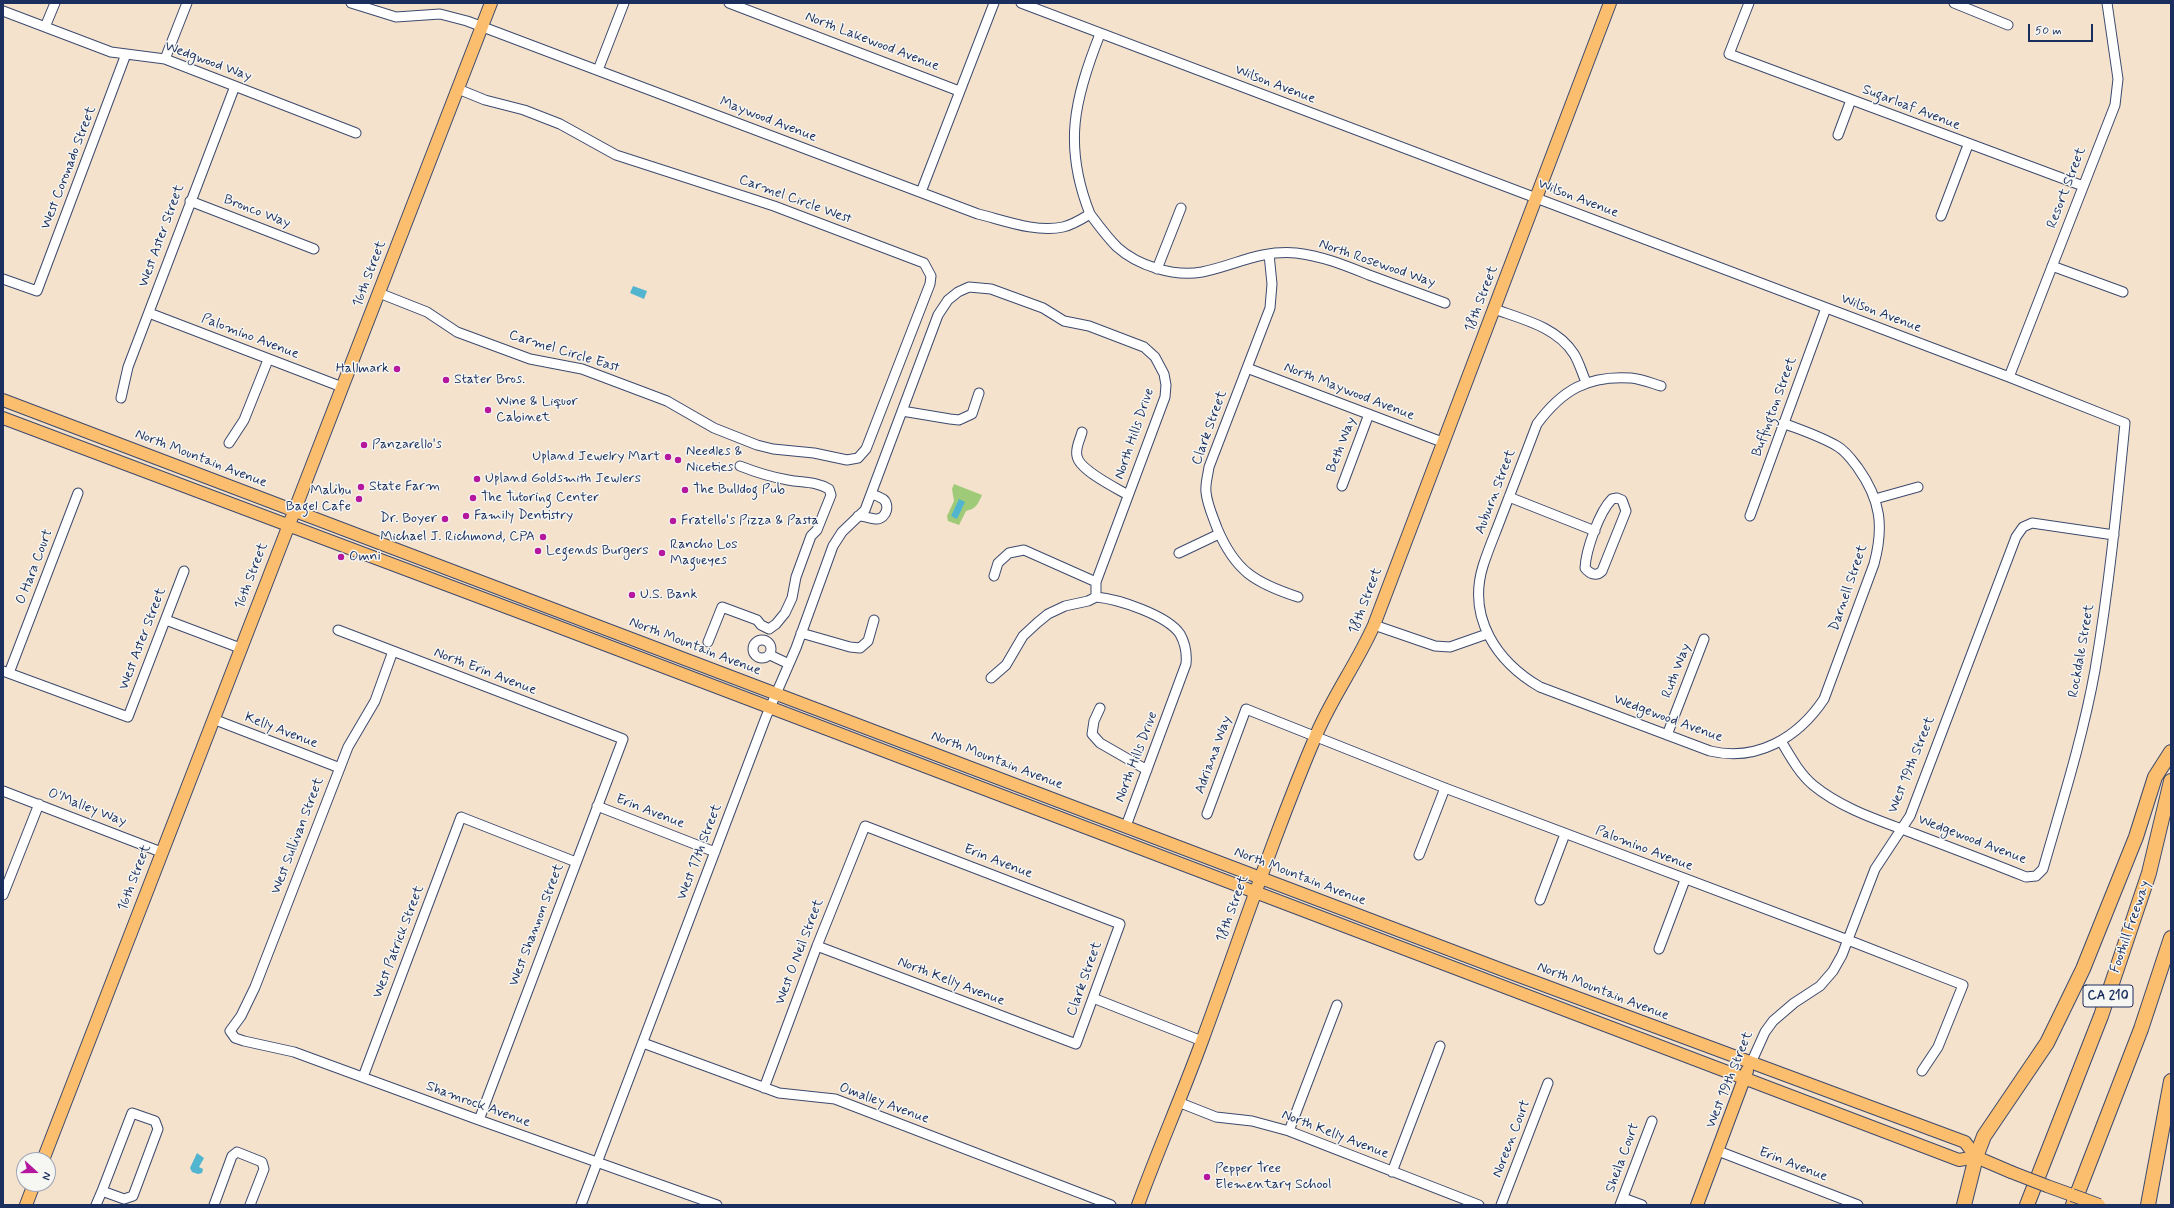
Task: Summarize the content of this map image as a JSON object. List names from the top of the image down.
{
  "streets": {
    "highway": ["Foothill Freeway", "CA 210"],
    "main road": [
      "16th Street",
      "18th Street",
      "North Mountain Avenue",
      "West 19th Street"
    ],
    "street": [
      "North Lakewood Avenue",
      "Wedgwood Way",
      "Wilson Avenue",
      "Sugarloaf Avenue",
      "Maywood Avenue",
      "West Coronado Street",
      "Resort Street",
      "Carmel Circle West",
      "Bronco Way",
      "West Aster Street",
      "North Rosewood Way",
      "Palomino Avenue",
      "Carmel Circle East",
      "North Maywood Avenue",
      "Buffington Street",
      "Clark Street",
      "North Hills Drive",
      "Beth Way",
      "Auburn Street",
      "O Hara Court",
      "Darnell Street",
      "Rockdale Street",
      "Ruth Way",
      "North Erin Avenue",
      "Wedgewood Avenue",
      "Kelly Avenue",
      "Adriana Way",
      "O'Malley Way",
      "Erin Avenue",
      "West Sullivan Street",
      "West 17th Street",
      "West Shannon Street",
      "West Patrick Street",
      "West O Neil Street",
      "North Kelly Avenue",
      "Omalley Avenue",
      "Shamrock Avenue",
      "Noreen Court",
      "Sheila Court"
    ]
  },
  "crossings": [
    ["Wedgwood Way", "West Coronado Street"],
    ["Wedgwood Way", "West Aster Street"],
    ["Wilson Avenue", "Resort Street"],
    ["Wilson Avenue", "18th Street"],
    ["Wilson Avenue", "Buffington Street"],
    ["Wilson Avenue", "Rockdale Street"],
    ["Sugarloaf Avenue", "Resort Street"],
    ["Maywood Avenue", "16th Street"],
    ["Carmel Circle West", "16th Street"],
    ["Carmel Circle West", "Carmel Circle East"],
    ["Bronco Way", "West Aster Street"],
    ["West Aster Street", "Palomino Avenue"],
    ["West Aster Street", "O Hara Court"],
    ["North Rosewood Way", "Clark Street"],
    ["16th Street", "Palomino Avenue"],
    ["16th Street", "Carmel Circle East"],
    ["16th Street", "North Mountain Avenue"],
    ["16th Street", "Kelly Avenue"],
    ["16th Street", "O'Malley Way"],
    ["18th Street", "Palomino Avenue"],
    ["18th Street", "North Maywood Avenue"],
    ["18th Street", "North Mountain Avenue"],
    ["18th Street", "Adriana Way"],
    ["18th Street", "North Kelly Avenue"],
    ["Palomino Avenue", "Adriana Way"],
    ["Palomino Avenue", "West 19th Street"],
    ["North Maywood Avenue", "Clark Street"],
    ["North Maywood Avenue", "Beth Way"],
    ["Buffington Street", "Darnell Street"],
    ["Clark Street", "Erin Avenue"],
    ["Clark Street", "North Kelly Avenue"],
    ["North Hills Drive", "North Mountain Avenue"],
    ["North Hills Drive", "West 17th Street"],
    ["North Mountain Avenue", "West 19th Street"],
    ["North Mountain Avenue", "West 17th Street"],
    ["Auburn Street", "Wedgewood Avenue"],
    ["Darnell Street", "Wedgewood Avenue"],
    ["Rockdale Street", "Wedgewood Avenue"],
    ["Rockdale Street", "West 19th Street"],
    ["Ruth Way", "Wedgewood Avenue"],
    ["North Erin Avenue", "West Sullivan Street"],
    ["North Erin Avenue", "West Shannon Street"],
    ["Wedgewood Avenue", "West 19th Street"],
    ["Kelly Avenue", "West Sullivan Street"],
    ["West 19th Street", "Erin Avenue"],
    ["Erin Avenue", "West 17th Street"],
    ["Erin Avenue", "West Shannon Street"],
    ["Erin Avenue", "West O Neil Street"],
    ["West Sullivan Street", "Shamrock Avenue"],
    ["West 17th Street", "Omalley Avenue"],
    ["West 17th Street", "Shamrock Avenue"],
    ["West Shannon Street", "West Patrick Street"],
    ["West Shannon Street", "Shamrock Avenue"],
    ["West Patrick Street", "Shamrock Avenue"],
    ["West O Neil Street", "North Kelly Avenue"],
    ["West O Neil Street", "Omalley Avenue"]
  ],
  "places": [
    "Hallmark",
    "Stater Bros.",
    "Wine & Liquor Cabinet",
    "Panzarello's",
    "Upland Jewelry Mart",
    "Needles & Niceties",
    "Upland Goldsmith Jewlers",
    "State Farm",
    "The Bulldog Pub",
    "The Tutoring Center",
    "Malibu Bagel Cafe",
    "Family Dentistry",
    "Dr. Boyer",
    "Fratello's Pizza & Pasta",
    "Michael J. Richmond, CPA",
    "Legends Burgers",
    "Rancho Los Magueyes",
    "Omni",
    "U.S. Bank",
    "Pepper Tree Elementary School"
  ],
  "scale_bar": "50 m",
  "north": "right"
}
